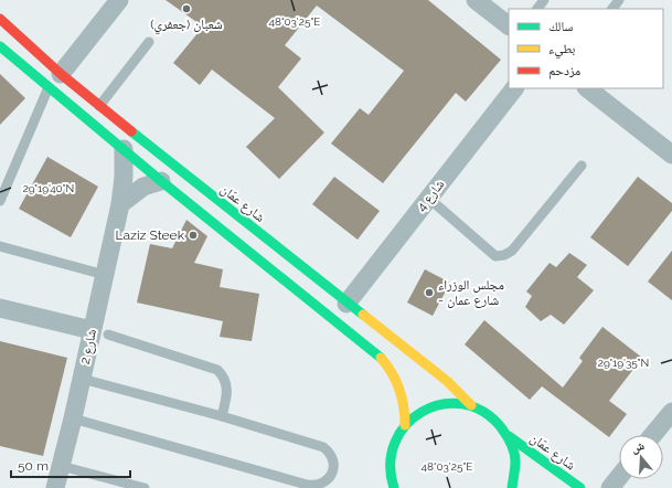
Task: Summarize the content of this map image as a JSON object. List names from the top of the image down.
{
  "streets": {
    "main road": ["شارع عمّان"],
    "street": ["شارع 4", "شارع 2"]
  },
  "crossings": [
    ["شارع 4", "شارع عمّان"],
    ["شارع عمّان", "شارع 2"]
  ],
  "places": ["شعبان (جعفري)", "Laziz Steek", "مجلس الوزراء - شارع عمان"],
  "legend": ["سالك", "بطيء", "مزدحم"],
  "scale_bar": "50 m",
  "north": "top",
  "coordinates": ["48°03'25\"E", "29°19'40\"N", "29°19'35\"N"]
}
